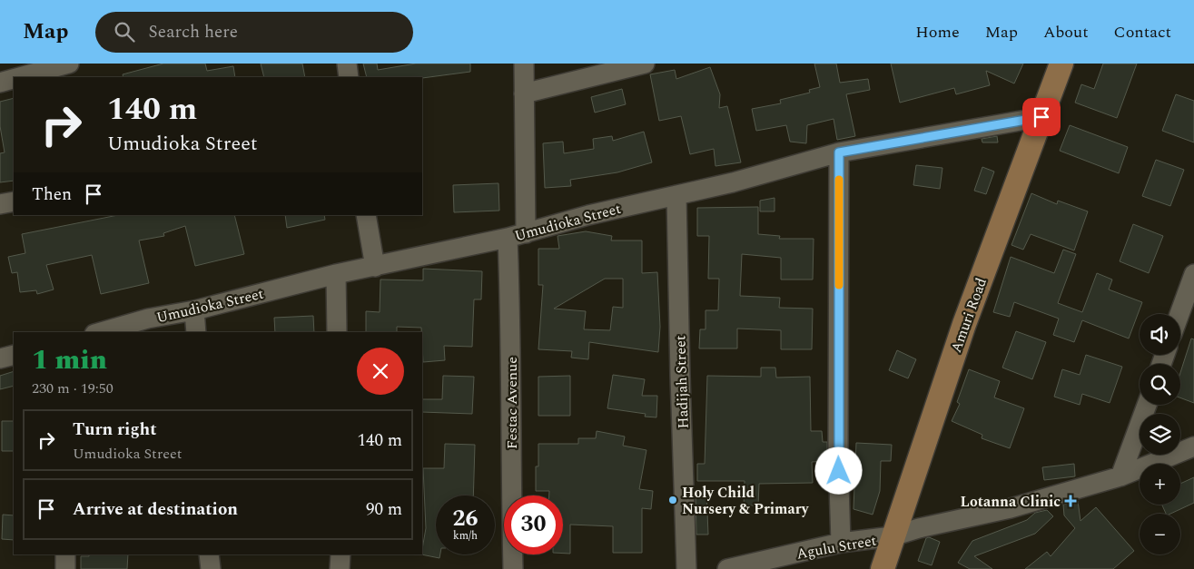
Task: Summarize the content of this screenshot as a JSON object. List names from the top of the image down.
{
  "streets": {
    "main road": ["Amuri Road"],
    "street": [
      "Umudioka Street",
      "Hadijah Street",
      "Festac Avenue",
      "Agulu Street"
    ]
  },
  "crossings": [
    ["Umudioka Street", "Amuri Road"],
    ["Umudioka Street", "Hadijah Street"],
    ["Umudioka Street", "Festac Avenue"],
    ["Amuri Road", "Agulu Street"]
  ],
  "places": {
    "other": ["Holy Child Nursery & Primary"],
    "health": ["Lotanna Clinic"]
  },
  "page": {
    "header": "Map",
    "search": "Search here",
    "nav": [
      "Home",
      "Map",
      "About",
      "Contact"
    ],
    "turn": ["140 m", "Umudioka Street"],
    "then": "Then",
    "map_buttons": ["+", "−"],
    "heading": ["1 min", "230 m · 19:50"],
    "list": [
      {
        "name": "Turn right",
        "note": "Umudioka Street",
        "value": "140 m"
      },
      {
        "name": "Arrive at destination",
        "value": "90 m"
      }
    ],
    "speed": "26 km/h",
    "limit": "30"
  }
}
